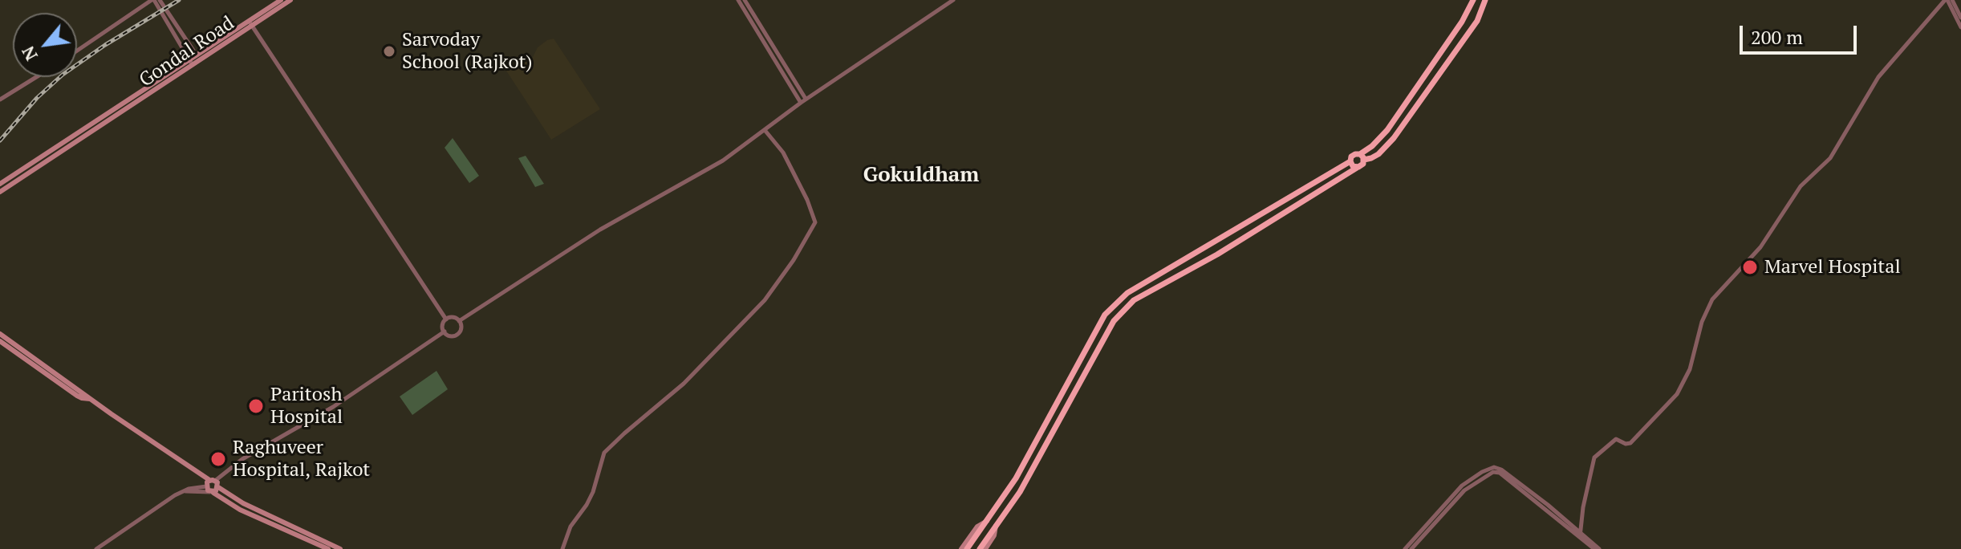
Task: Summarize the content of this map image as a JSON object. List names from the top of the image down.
{
  "streets": {
    "main road": ["Gondal Road"]
  },
  "districts": ["Gokuldham"],
  "places": [
    "Sarvoday School (Rajkot)",
    "Marvel Hospital",
    "Paritosh Hospital",
    "Raghuveer Hospital, Rajkot"
  ],
  "scale_bar": "200 m",
  "north": "bottom left"
}
